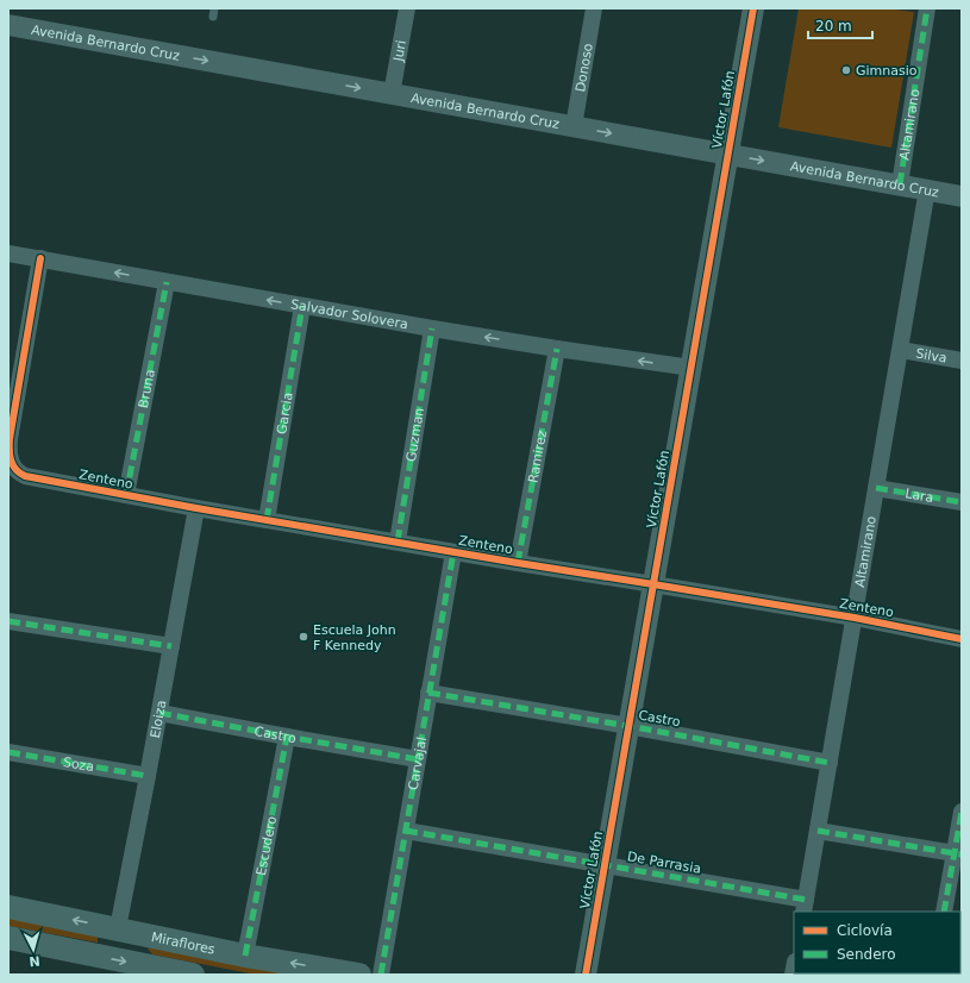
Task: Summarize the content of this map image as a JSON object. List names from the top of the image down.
{
  "streets": {
    "main road": ["Miraflores"],
    "street": [
      "Avenida Bernardo Cruz",
      "Juri",
      "Donoso",
      "Víctor Lafón",
      "Altamirano",
      "Salvador Solovera",
      "Silva",
      "Bruna",
      "Garcia",
      "Guzman",
      "Ramirez",
      "Zenteno",
      "Lara",
      "Eloiza",
      "Castro",
      "Carvajal",
      "Soza",
      "Escudero",
      "De Parrasia"
    ]
  },
  "crossings": [
    ["Avenida Bernardo Cruz", "Juri"],
    ["Avenida Bernardo Cruz", "Donoso"],
    ["Avenida Bernardo Cruz", "Víctor Lafón"],
    ["Avenida Bernardo Cruz", "Altamirano"],
    ["Víctor Lafón", "Salvador Solovera"],
    ["Víctor Lafón", "Zenteno"],
    ["Víctor Lafón", "Castro"],
    ["Víctor Lafón", "De Parrasia"],
    ["Altamirano", "Silva"],
    ["Altamirano", "Zenteno"],
    ["Altamirano", "Lara"],
    ["Altamirano", "Castro"],
    ["Altamirano", "De Parrasia"],
    ["Salvador Solovera", "Bruna"],
    ["Salvador Solovera", "Garcia"],
    ["Salvador Solovera", "Guzman"],
    ["Salvador Solovera", "Ramirez"],
    ["Salvador Solovera", "Zenteno"],
    ["Bruna", "Zenteno"],
    ["Garcia", "Zenteno"],
    ["Guzman", "Zenteno"],
    ["Ramirez", "Zenteno"],
    ["Zenteno", "Eloiza"],
    ["Zenteno", "Carvajal"],
    ["Eloiza", "Castro"],
    ["Eloiza", "Soza"],
    ["Eloiza", "Miraflores"],
    ["Castro", "Carvajal"],
    ["Castro", "Escudero"],
    ["Carvajal", "De Parrasia"],
    ["Escudero", "Miraflores"]
  ],
  "one_way": ["Avenida Bernardo Cruz", "Salvador Solovera"],
  "places": ["Gimnasio", "Escuela John F Kennedy"],
  "legend": ["Ciclovía", "Sendero"],
  "scale_bar": "20 m",
  "north": "bottom"
}
